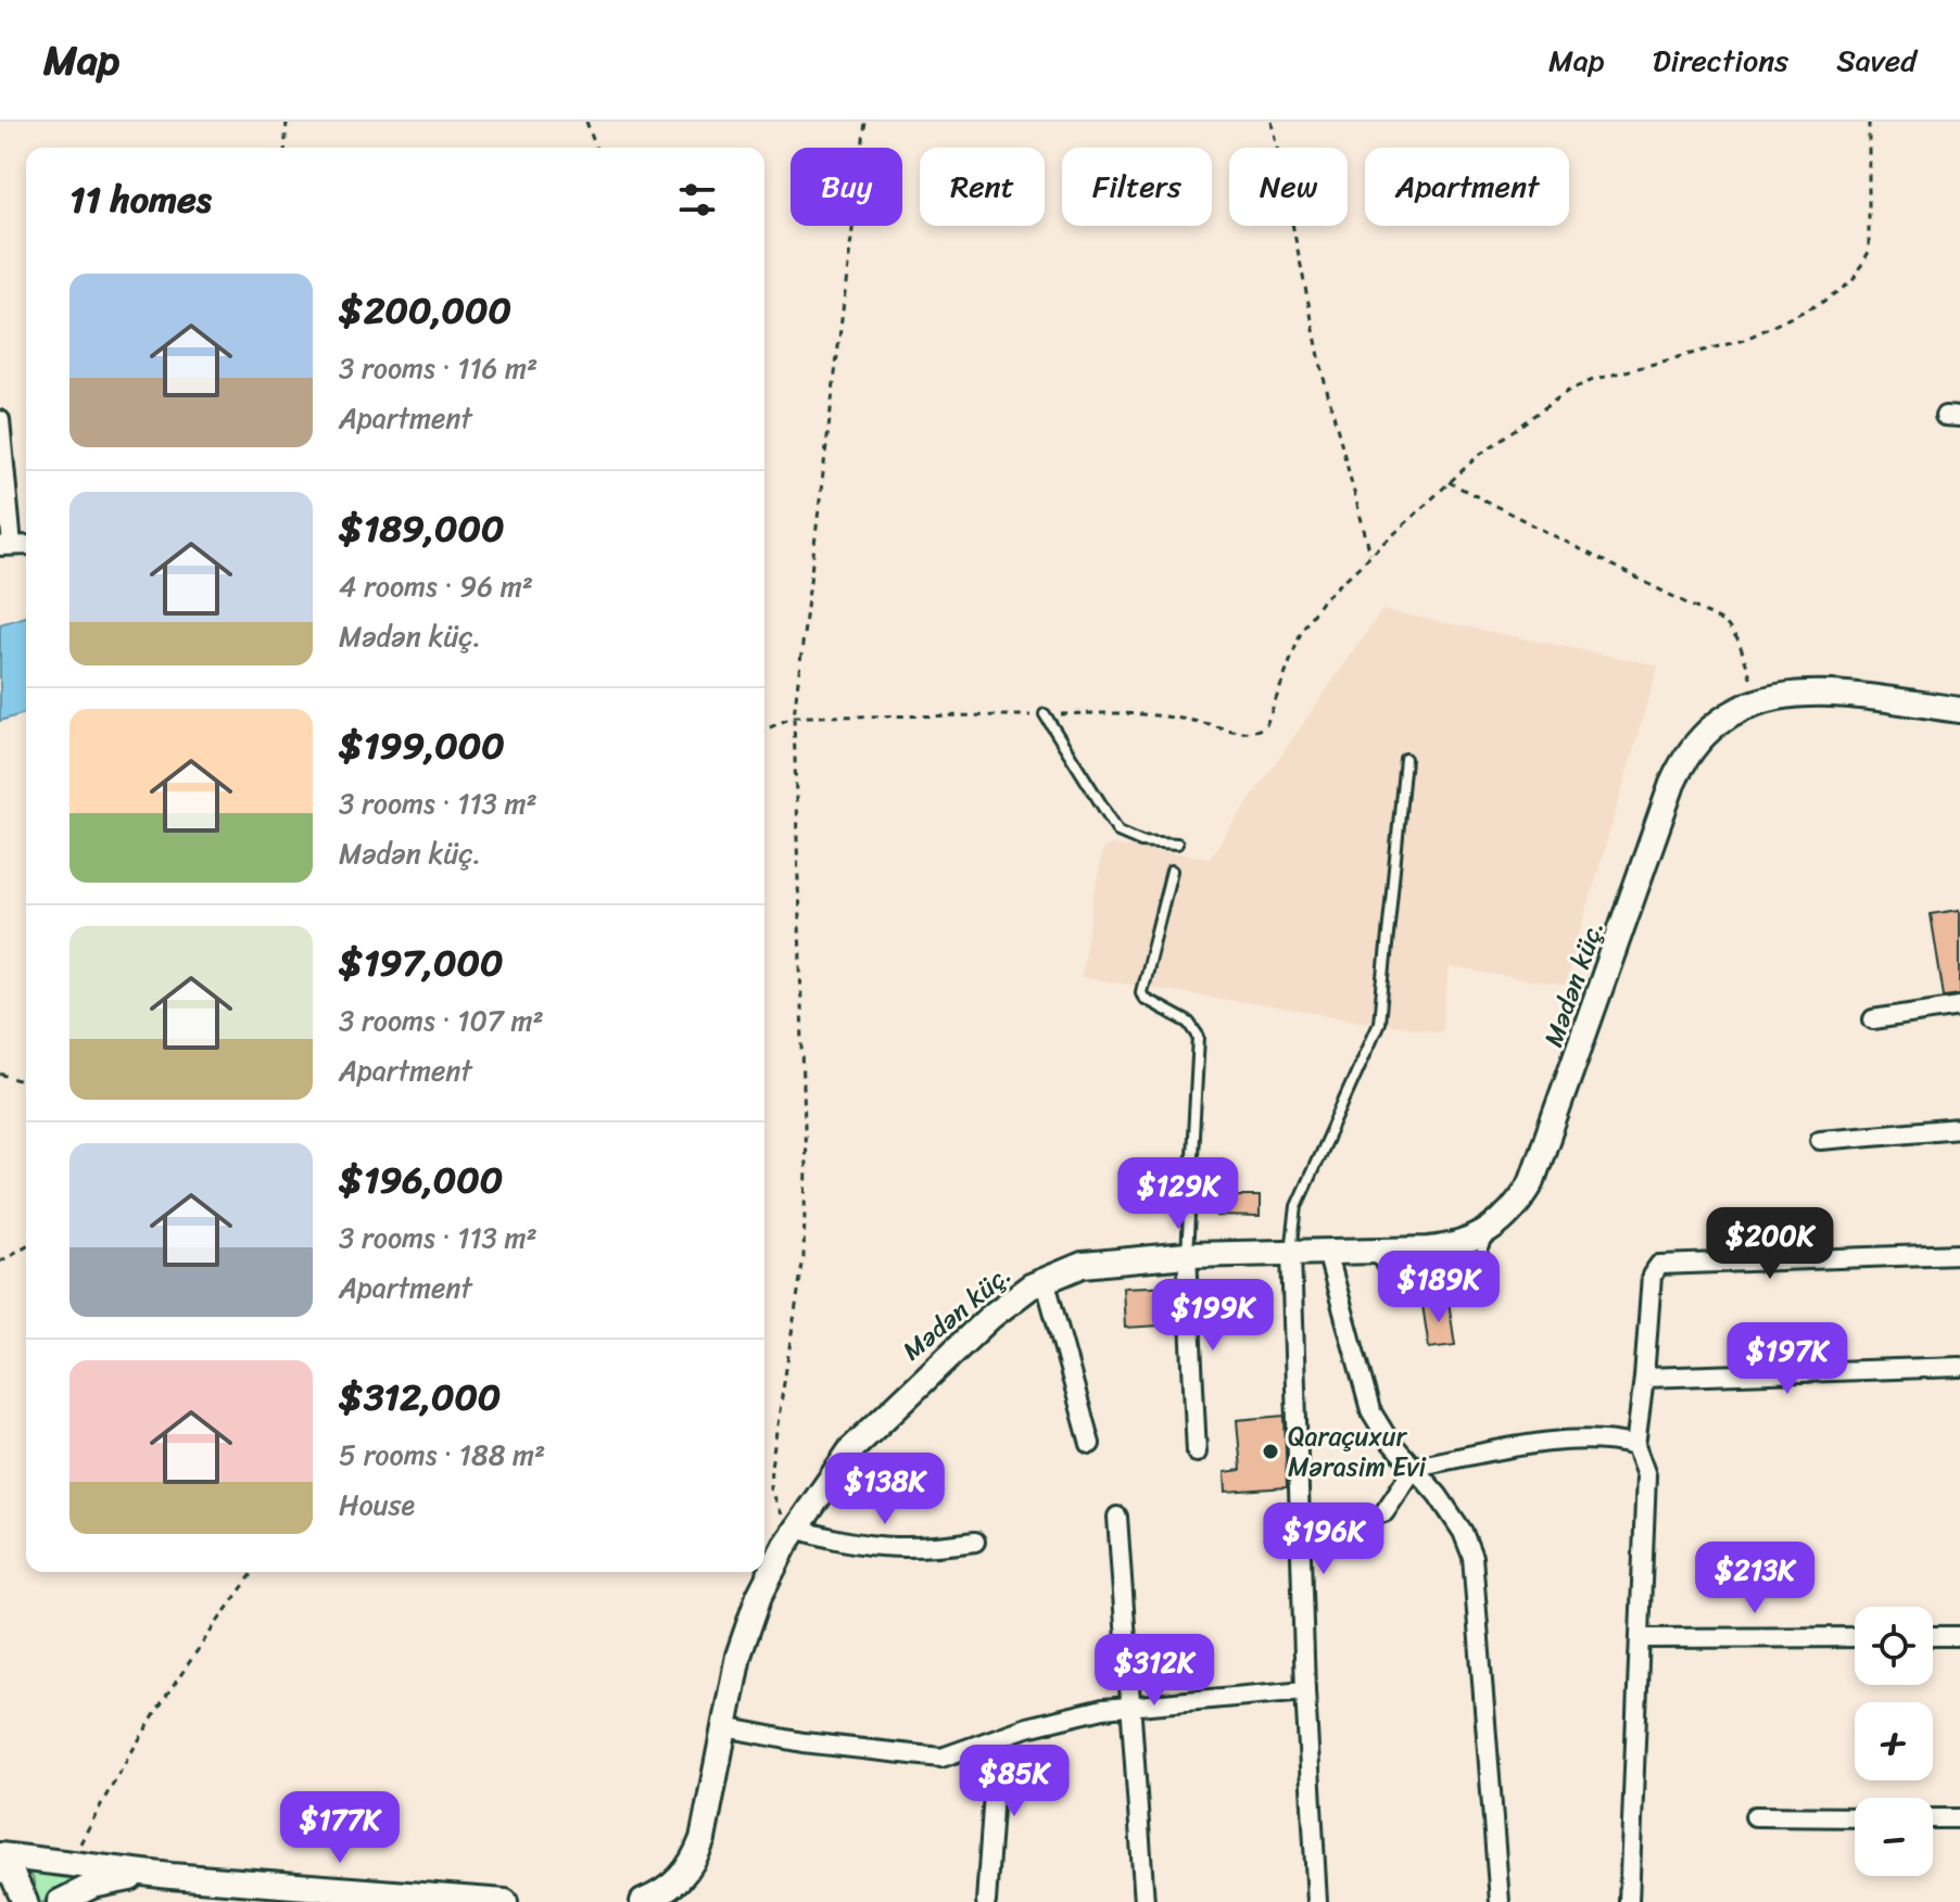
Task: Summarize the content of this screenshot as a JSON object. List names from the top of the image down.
{
  "streets": {
    "main road": ["Mədən küç."]
  },
  "places": ["Qaraçuxur Mərasim Evi"],
  "page": {
    "header": "Map",
    "nav": ["Map", "Directions", "Saved"],
    "chip": [
      "Buy",
      "Rent",
      "Filters",
      "New",
      "Apartment"
    ],
    "heading": "11 homes",
    "list": [
      {
        "name": "$200,000",
        "note": "3 rooms · 116 m² · Apartment"
      },
      {
        "name": "$189,000",
        "note": "4 rooms · 96 m² · Mədən küç."
      },
      {
        "name": "$199,000",
        "note": "3 rooms · 113 m² · Mədən küç."
      },
      {
        "name": "$197,000",
        "note": "3 rooms · 107 m² · Apartment"
      },
      {
        "name": "$196,000",
        "note": "3 rooms · 113 m² · Apartment"
      },
      {
        "name": "$312,000",
        "note": "5 rooms · 188 m² · House"
      }
    ],
    "price": [
      "$129K",
      "$200K",
      "$189K",
      "$199K",
      "$197K",
      "$138K",
      "$196K",
      "$213K",
      "$312K",
      "$85K",
      "$177K"
    ],
    "map_buttons": ["+", "−"]
  }
}
